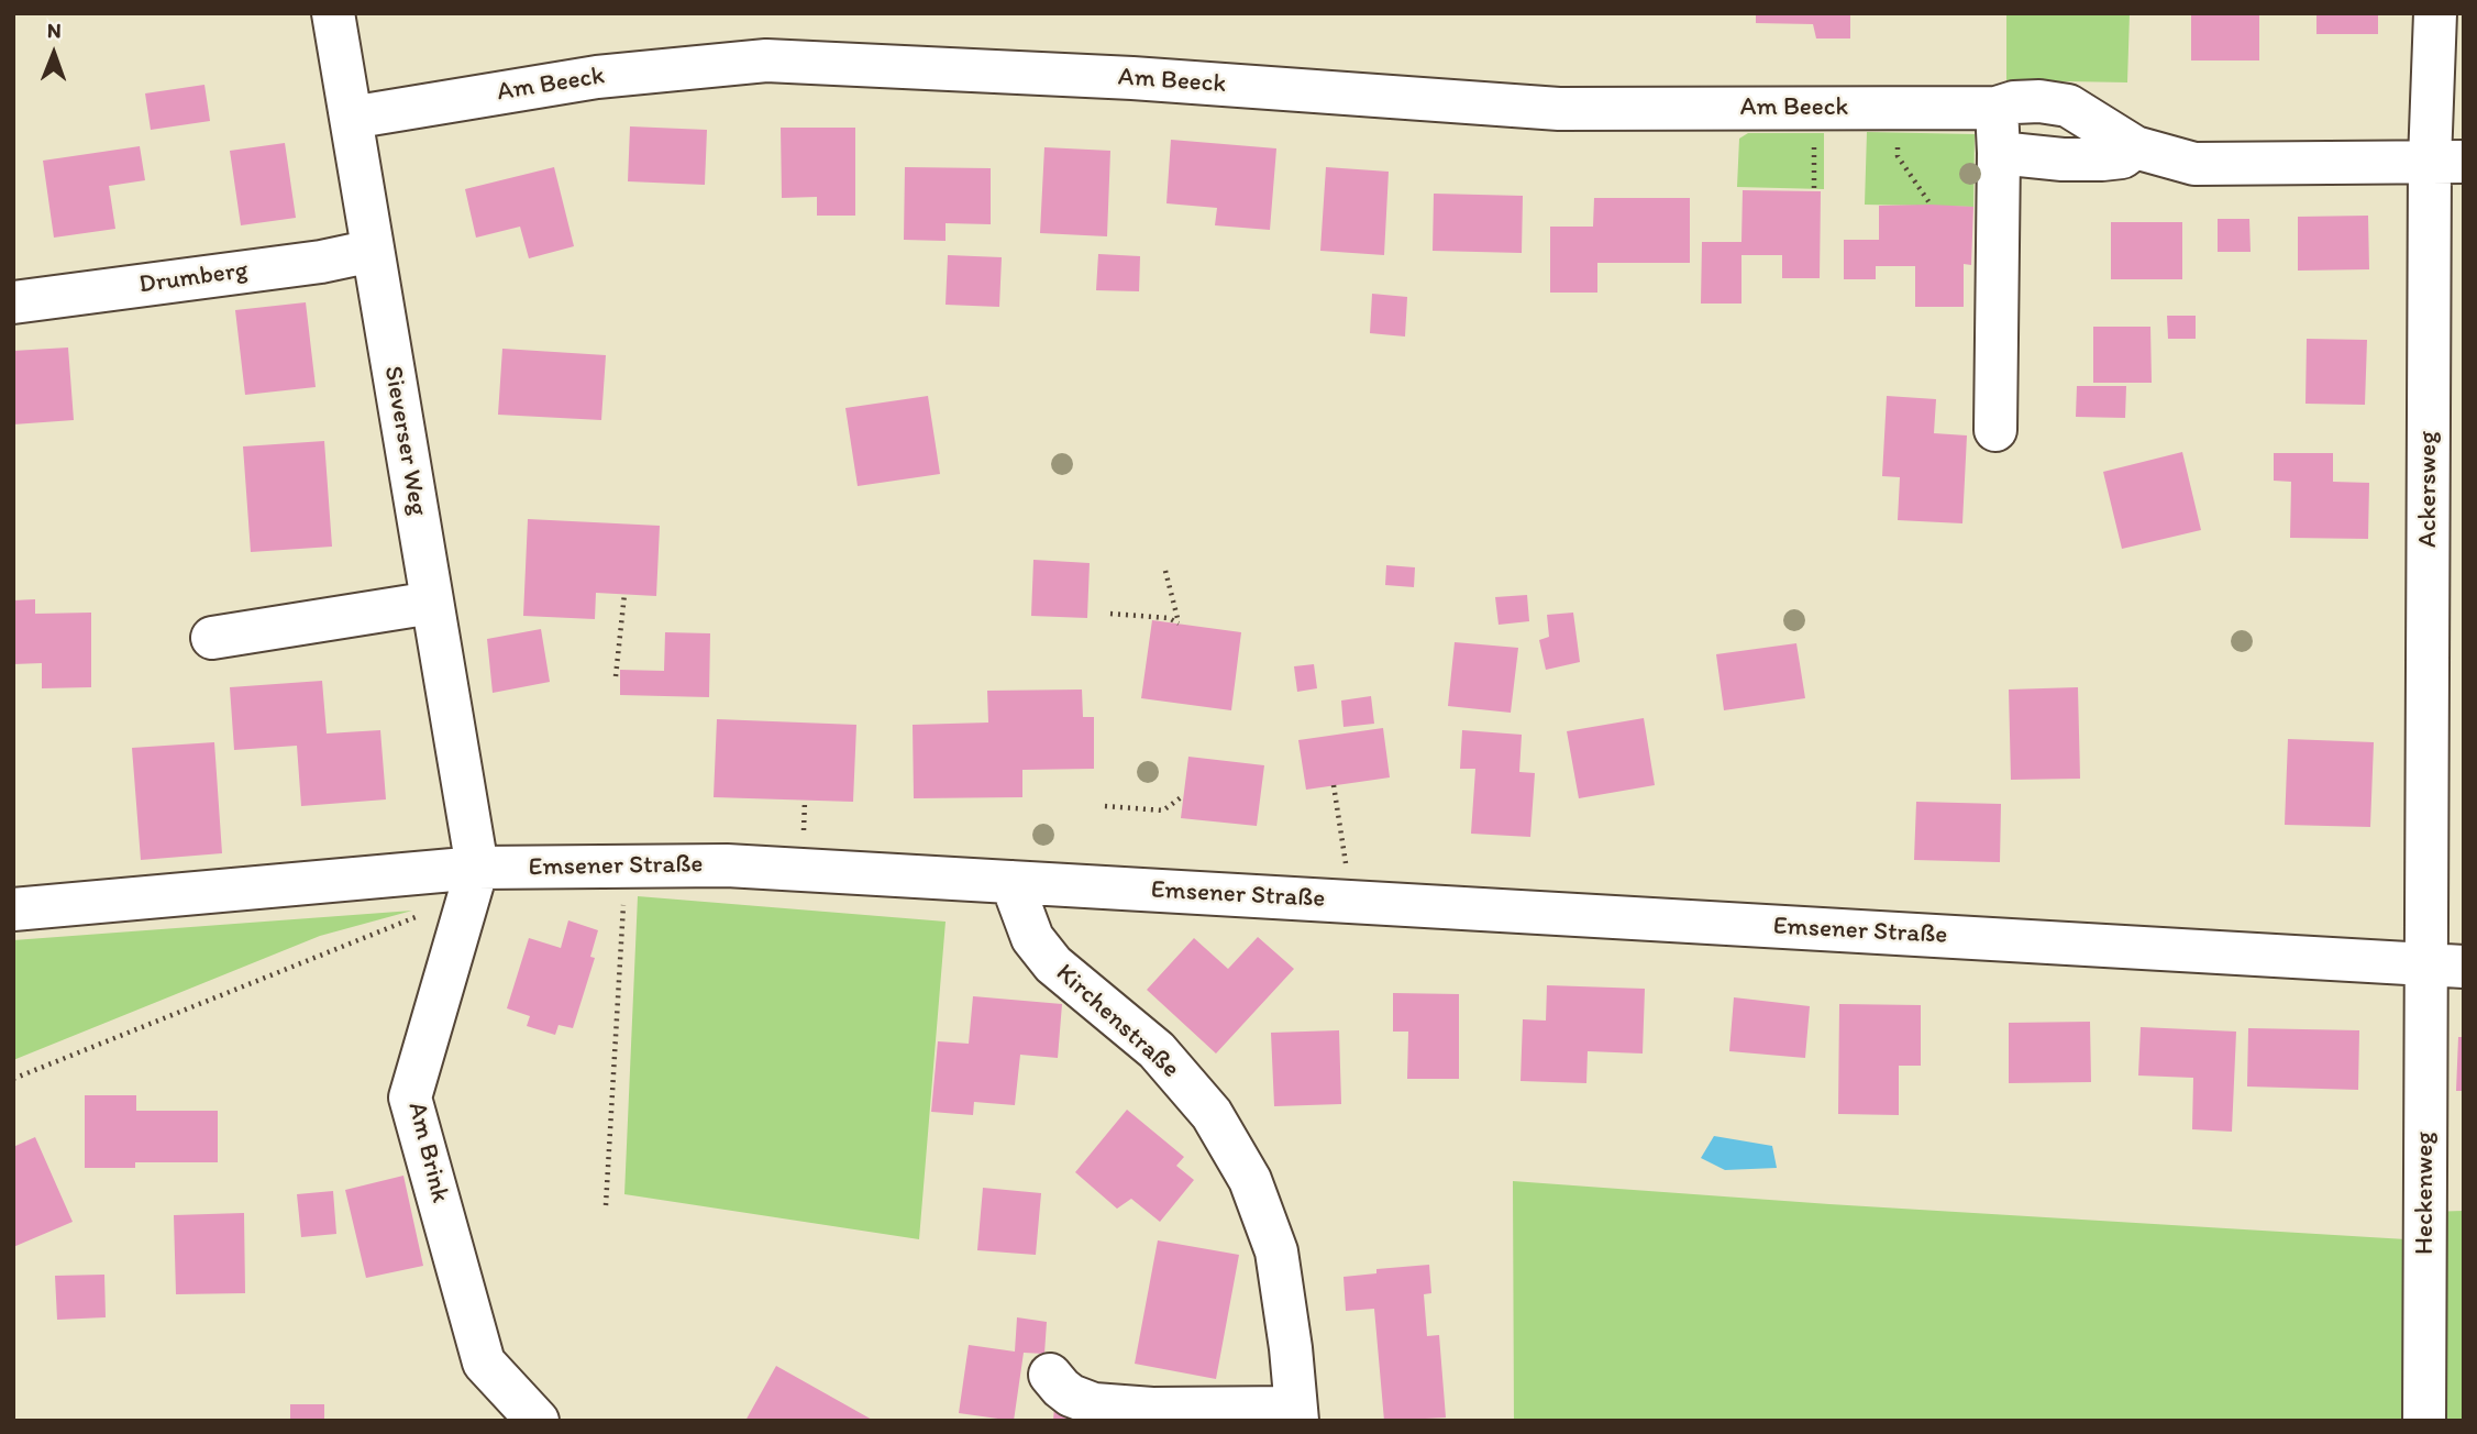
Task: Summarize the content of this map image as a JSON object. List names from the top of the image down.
{
  "streets": {
    "street": [
      "Am Beeck",
      "Drumberg",
      "Sieverser Weg",
      "Ackersweg",
      "Emsener Straße",
      "Kirchenstraße",
      "Am Brink",
      "Heckenweg"
    ]
  },
  "crossings": [
    ["Am Beeck", "Sieverser Weg"],
    ["Am Beeck", "Ackersweg"],
    ["Drumberg", "Sieverser Weg"],
    ["Sieverser Weg", "Emsener Straße"],
    ["Sieverser Weg", "Am Brink"],
    ["Ackersweg", "Emsener Straße"],
    ["Ackersweg", "Heckenweg"],
    ["Emsener Straße", "Kirchenstraße"],
    ["Emsener Straße", "Am Brink"],
    ["Emsener Straße", "Heckenweg"]
  ],
  "north": "top"
}
